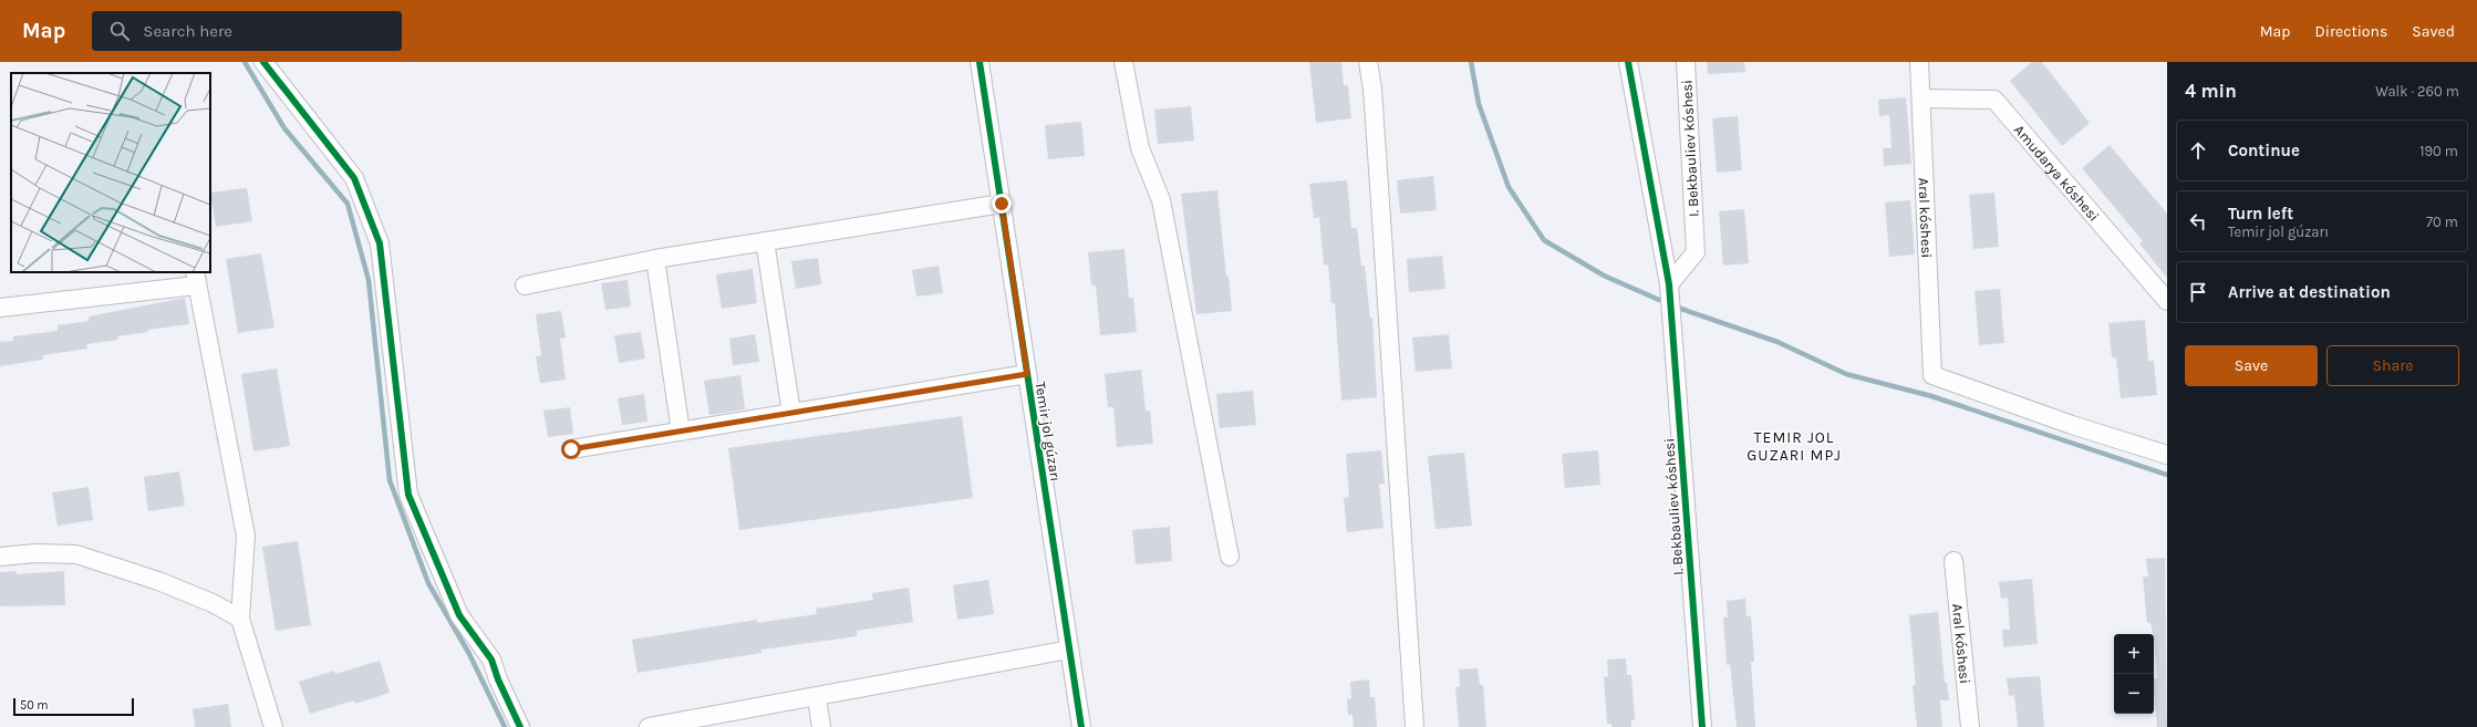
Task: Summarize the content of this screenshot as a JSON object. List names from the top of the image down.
{
  "streets": {
    "street": [
      "I. Bekbauliev kóshesi",
      "Amudarya kóshesi",
      "Aral kóshesi",
      "Temir jol gúzarı"
    ]
  },
  "crossings": [
    ["Amudarya kóshesi", "Aral kóshesi"]
  ],
  "districts": ["TEMIR JOL GUZARI MPJ"],
  "scale_bar": "50 m",
  "page": {
    "header": "Map",
    "search": "Search here",
    "nav": ["Map", "Directions", "Saved"],
    "heading": ["4 min", "Walk · 260 m"],
    "list": [
      ["Continue", "190 m"],
      ["Turn left", "Temir jol gúzarı", "70 m"],
      "Arrive at destination"
    ],
    "buttons": ["Save", "Share"],
    "map_buttons": ["+", "−"],
    "scale": "50 m"
  }
}
